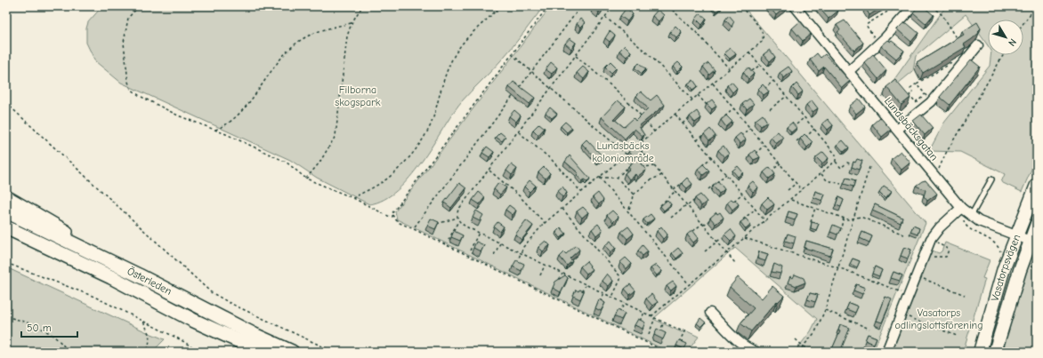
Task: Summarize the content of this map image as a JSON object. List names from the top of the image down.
{
  "streets": {
    "main road": ["Vasatorpsvägen", "Österleden"],
    "street": ["Lundsbäcksgatan"]
  },
  "crossings": [
    ["Lundsbäcksgatan", "Vasatorpsvägen"]
  ],
  "parks": ["Filborna skogspark", "Lundsbäcks koloniområde", "Vasatorps odlingslottsförening"],
  "scale_bar": "50 m",
  "north": "bottom right"
}
